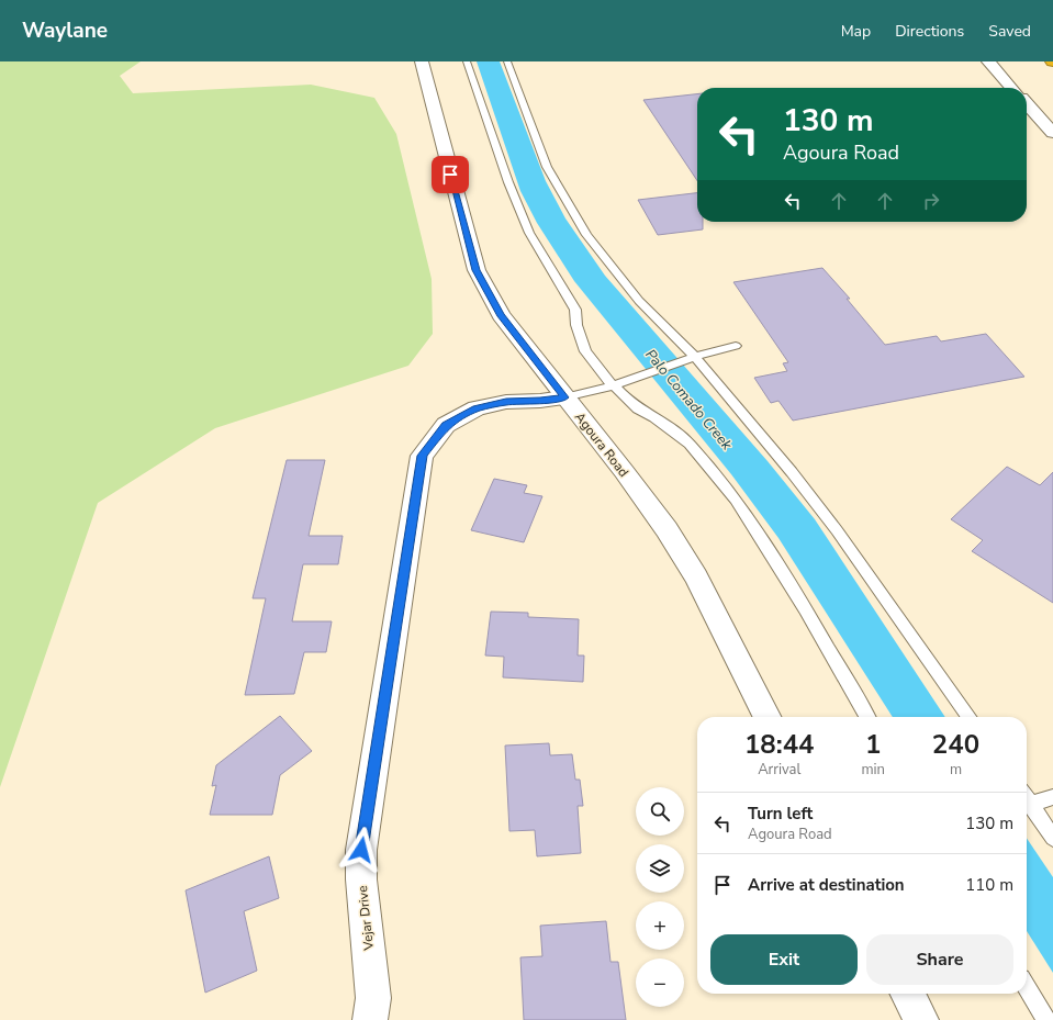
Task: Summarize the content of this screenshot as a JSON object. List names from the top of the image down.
{
  "streets": {
    "main road": ["Agoura Road", "Vejar Drive"]
  },
  "crossings": [
    ["Agoura Road", "Vejar Drive"]
  ],
  "water": ["Palo Comado Creek"],
  "page": {
    "header": "Waylane",
    "nav": ["Map", "Directions", "Saved"],
    "turn": ["130 m", "Agoura Road"],
    "eta": [
      "18:44",
      "Arrival",
      "1",
      "min",
      "240",
      "m"
    ],
    "map_buttons": ["+", "−"],
    "list": [
      {
        "name": "Turn left",
        "note": "Agoura Road",
        "value": "130 m"
      },
      {
        "name": "Arrive at destination",
        "value": "110 m"
      }
    ],
    "buttons": ["Exit", "Share"]
  }
}
